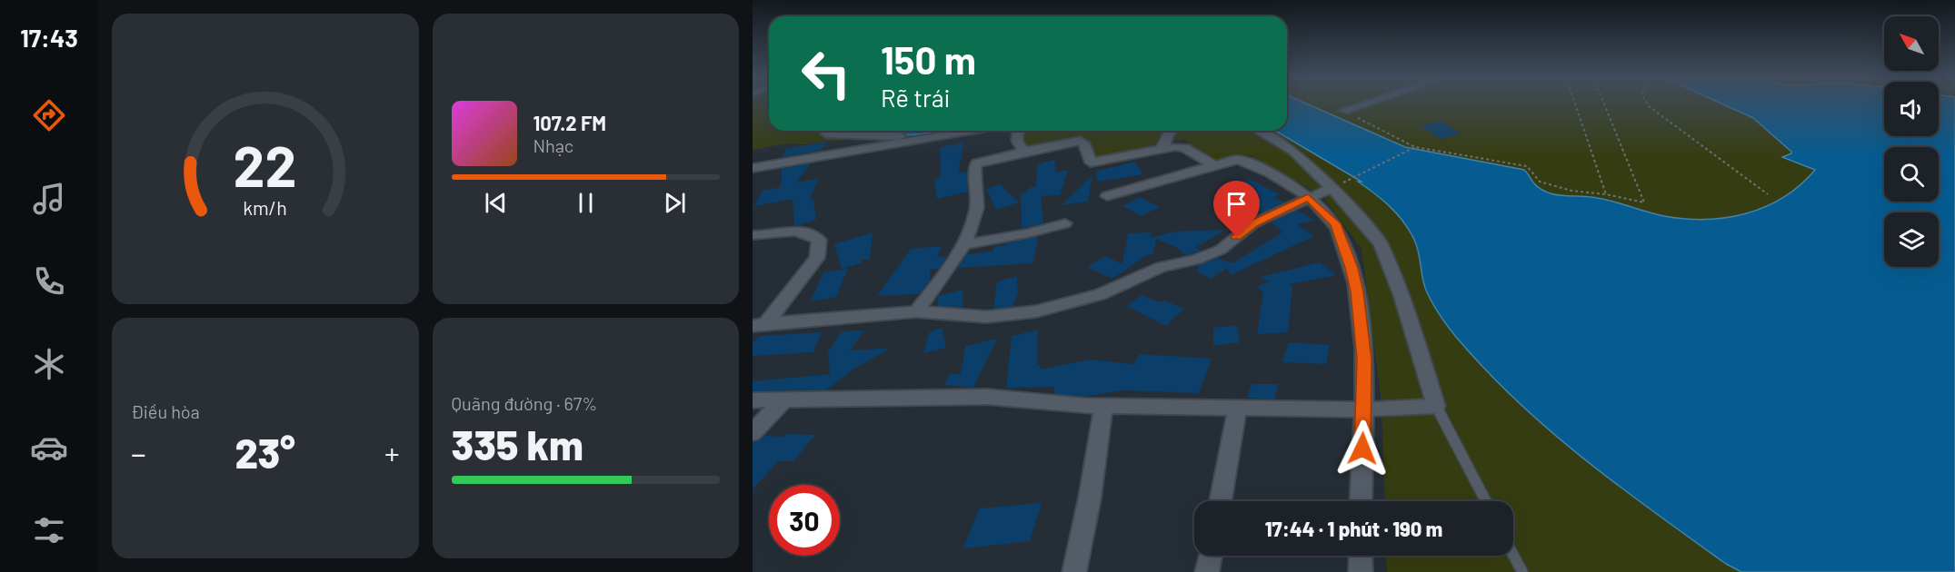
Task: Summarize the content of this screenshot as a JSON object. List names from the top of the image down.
{
  "north": "top left",
  "page": {
    "tabs": "17:43",
    "turn": ["150 m", "Rẽ trái"],
    "song": ["107.2 FM", "Nhạc"],
    "tile": [
      "Điều hòa",
      ["Quãng đường · 67%", "335 km"]
    ],
    "heat": ["−", "23°", "+"],
    "limit": "30",
    "trip": "17:44 · 1 phút · 190 m",
    "gauge": ["22", "km/h"]
  }
}
